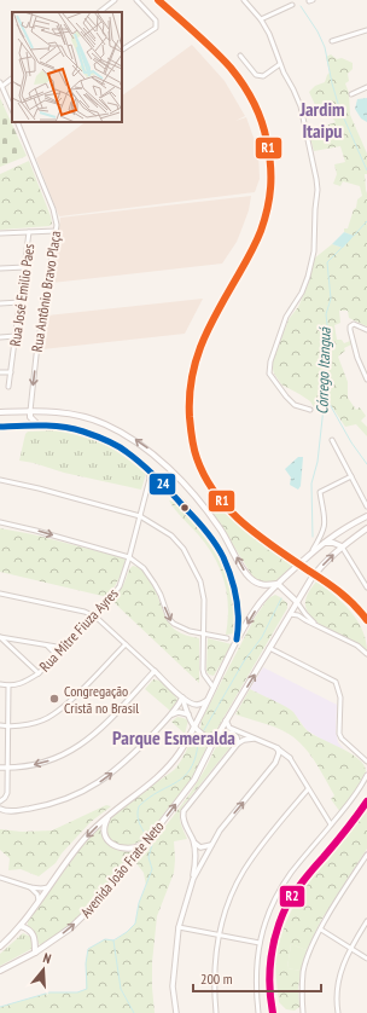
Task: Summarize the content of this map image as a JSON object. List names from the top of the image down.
{
  "streets": {
    "main road": ["Avenida João Frate Neto"],
    "street": ["Rua Antônio Bravo Plaça", "Rua José Emilio Paes", "Rua Mitre Fiuza Ayres"]
  },
  "one_way": ["Rua Antônio Bravo Plaça"],
  "districts": ["Jardim Itaipu", "Parque Esmeralda"],
  "water": ["Córrego Itanguá"],
  "places": ["Congregação Cristã no Brasil"],
  "lines": ["transit line R1", "transit line 24", "transit line R2"],
  "scale_bar": "200 m",
  "north": "top"
}
